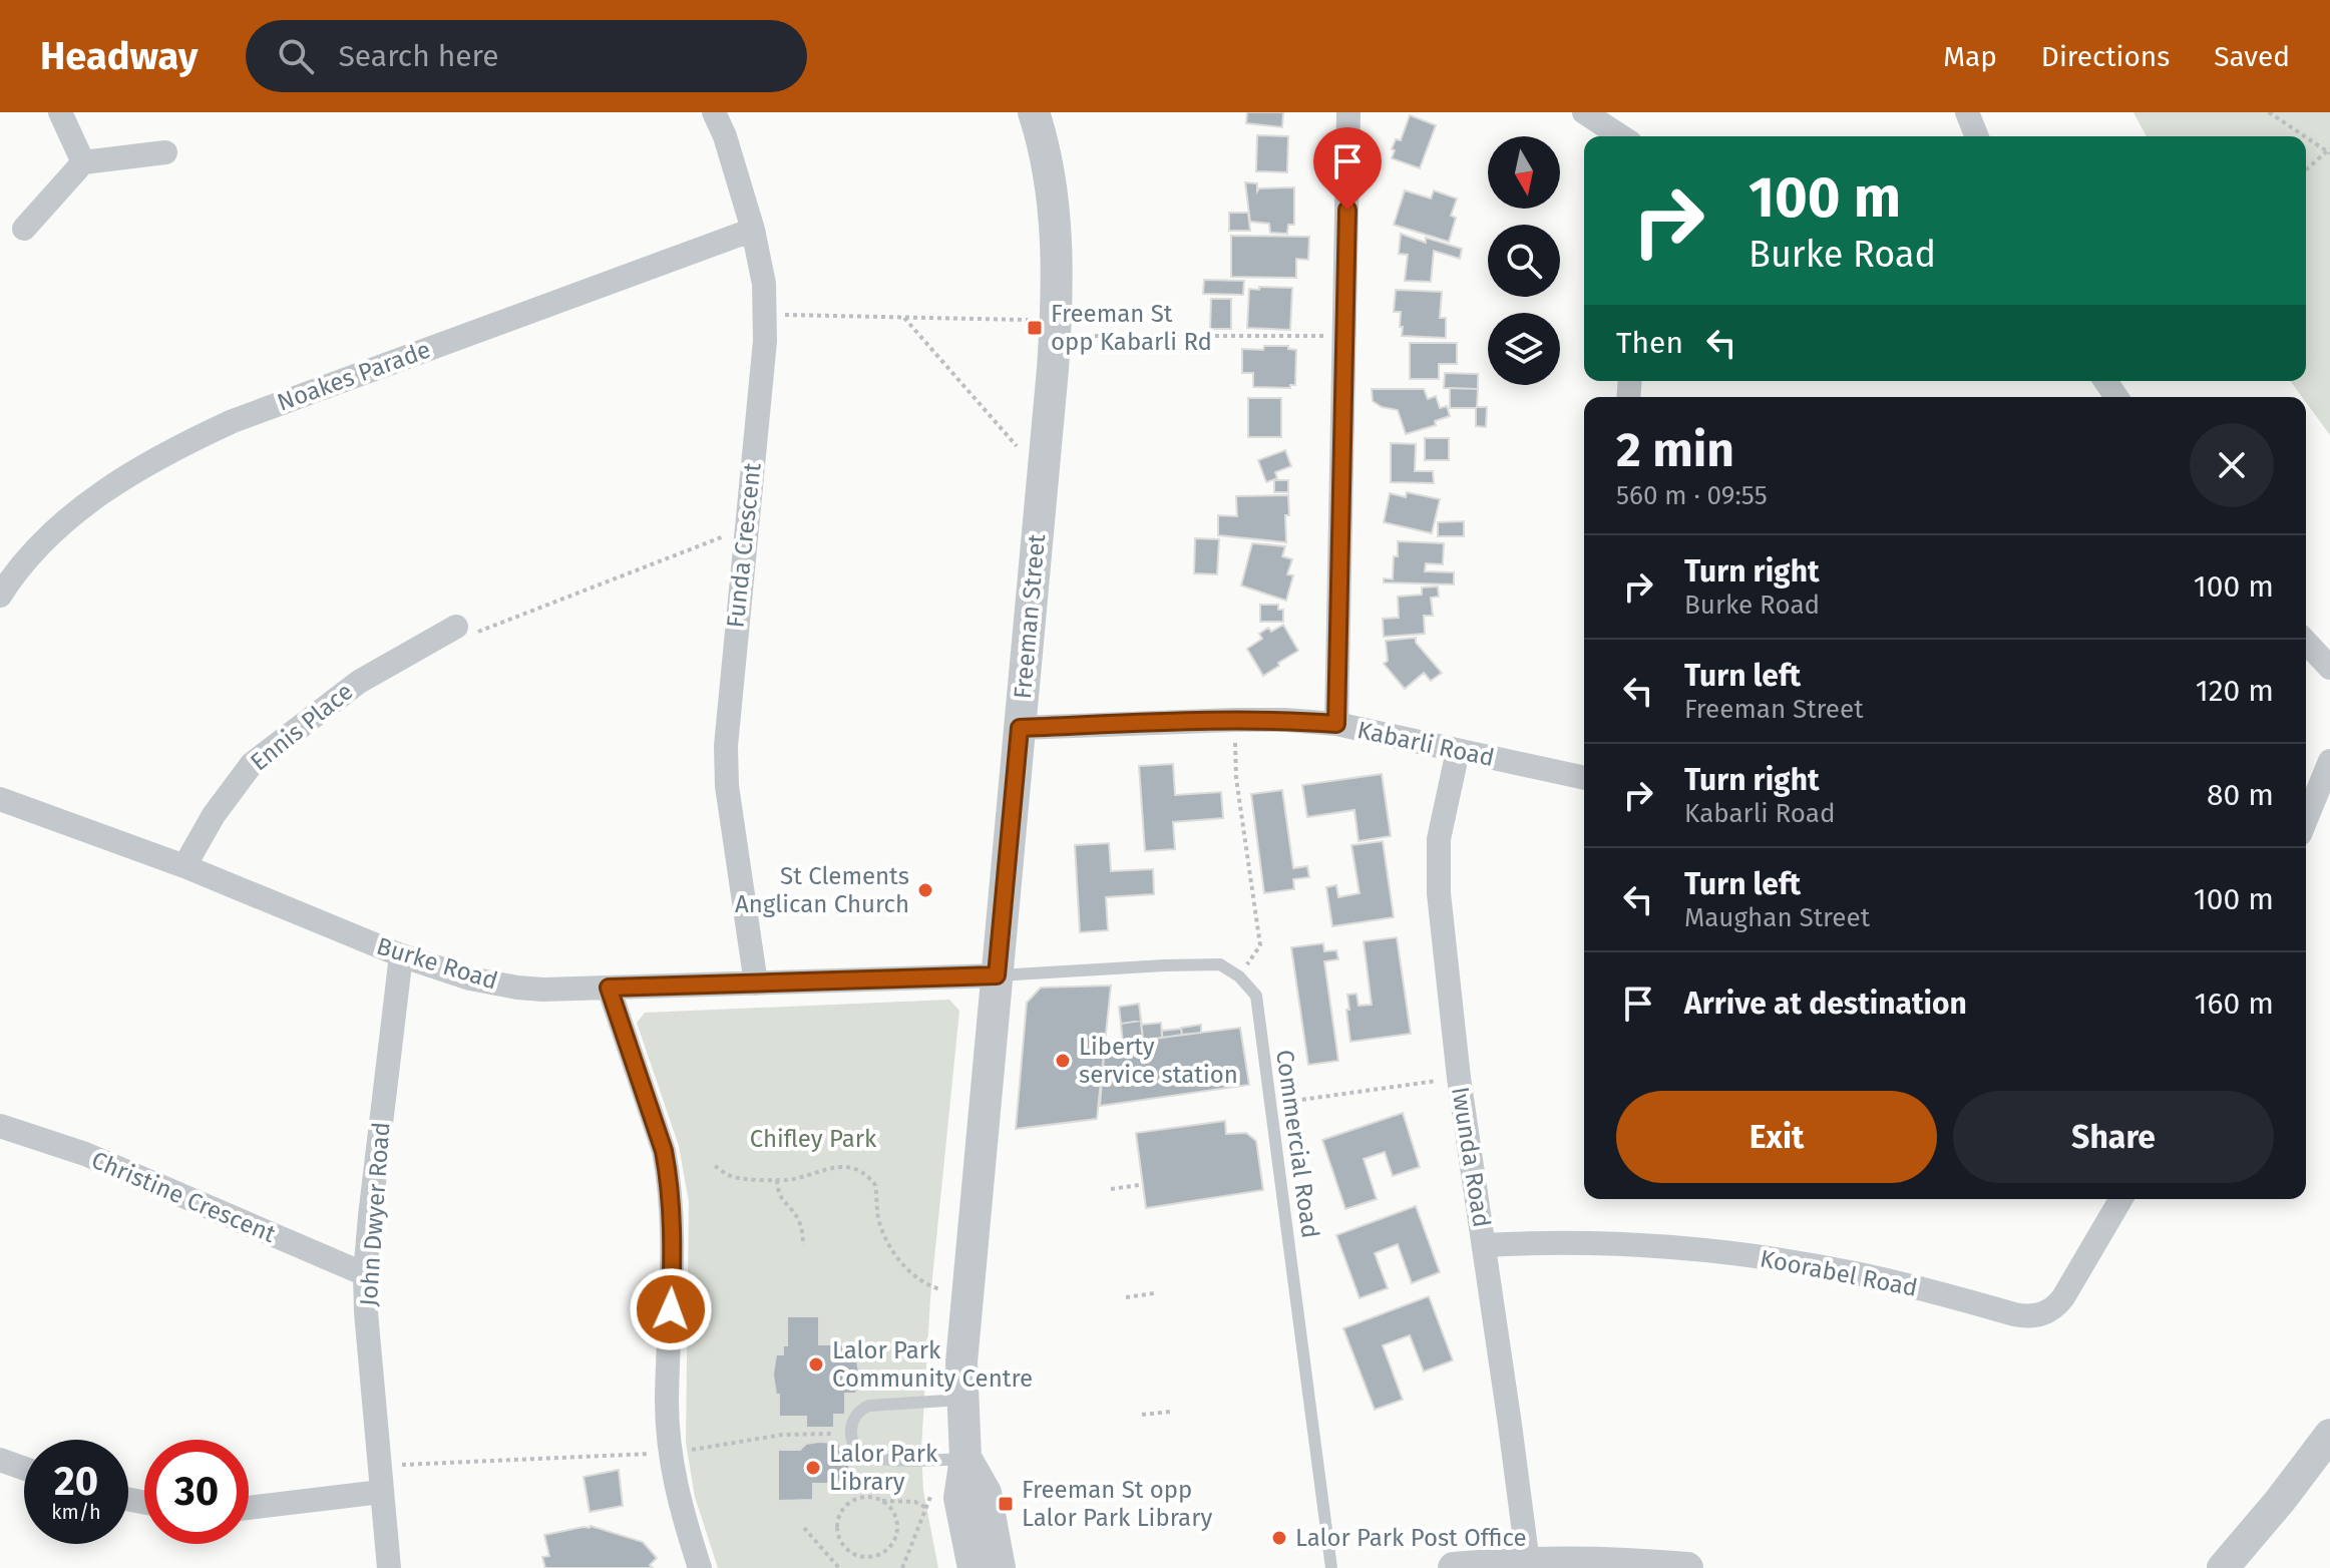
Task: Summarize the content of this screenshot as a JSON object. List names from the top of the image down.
{
  "streets": {
    "street": [
      "Noakes Parade",
      "Funda Crescent",
      "Freeman Street",
      "Ennis Place",
      "Kabarli Road",
      "Burke Road",
      "Iwunda Road",
      "Christine Crescent",
      "John Dwyer Road",
      "Koorabel Road"
    ],
    "lane": ["Commercial Road"]
  },
  "crossings": [
    ["Noakes Parade", "Funda Crescent"],
    ["Funda Crescent", "Burke Road"],
    ["Freeman Street", "Kabarli Road"],
    ["Freeman Street", "Burke Road"],
    ["Ennis Place", "Burke Road"],
    ["Kabarli Road", "Iwunda Road"],
    ["Burke Road", "John Dwyer Road"],
    ["Iwunda Road", "Koorabel Road"],
    ["Christine Crescent", "John Dwyer Road"]
  ],
  "parks": ["Chifley Park"],
  "places": {
    "transit": ["Freeman St opp Kabarli Rd", "Freeman St opp Lalor Park Library"],
    "other": [
      "St Clements Anglican Church",
      "Liberty service station",
      "Lalor Park Community Centre",
      "Lalor Park Library",
      "Lalor Park Post Office"
    ]
  },
  "north": "bottom",
  "page": {
    "header": "Headway",
    "search": "Search here",
    "nav": ["Map", "Directions", "Saved"],
    "turn": ["100 m", "Burke Road"],
    "then": "Then",
    "heading": ["2 min", "560 m · 09:55"],
    "list": [
      {
        "name": "Turn right",
        "note": "Burke Road",
        "value": "100 m"
      },
      {
        "name": "Turn left",
        "note": "Freeman Street",
        "value": "120 m"
      },
      {
        "name": "Turn right",
        "note": "Kabarli Road",
        "value": "80 m"
      },
      {
        "name": "Turn left",
        "note": "Maughan Street",
        "value": "100 m"
      },
      {
        "name": "Arrive at destination",
        "value": "160 m"
      }
    ],
    "buttons": ["Exit", "Share"],
    "speed": "20 km/h",
    "limit": "30"
  }
}
